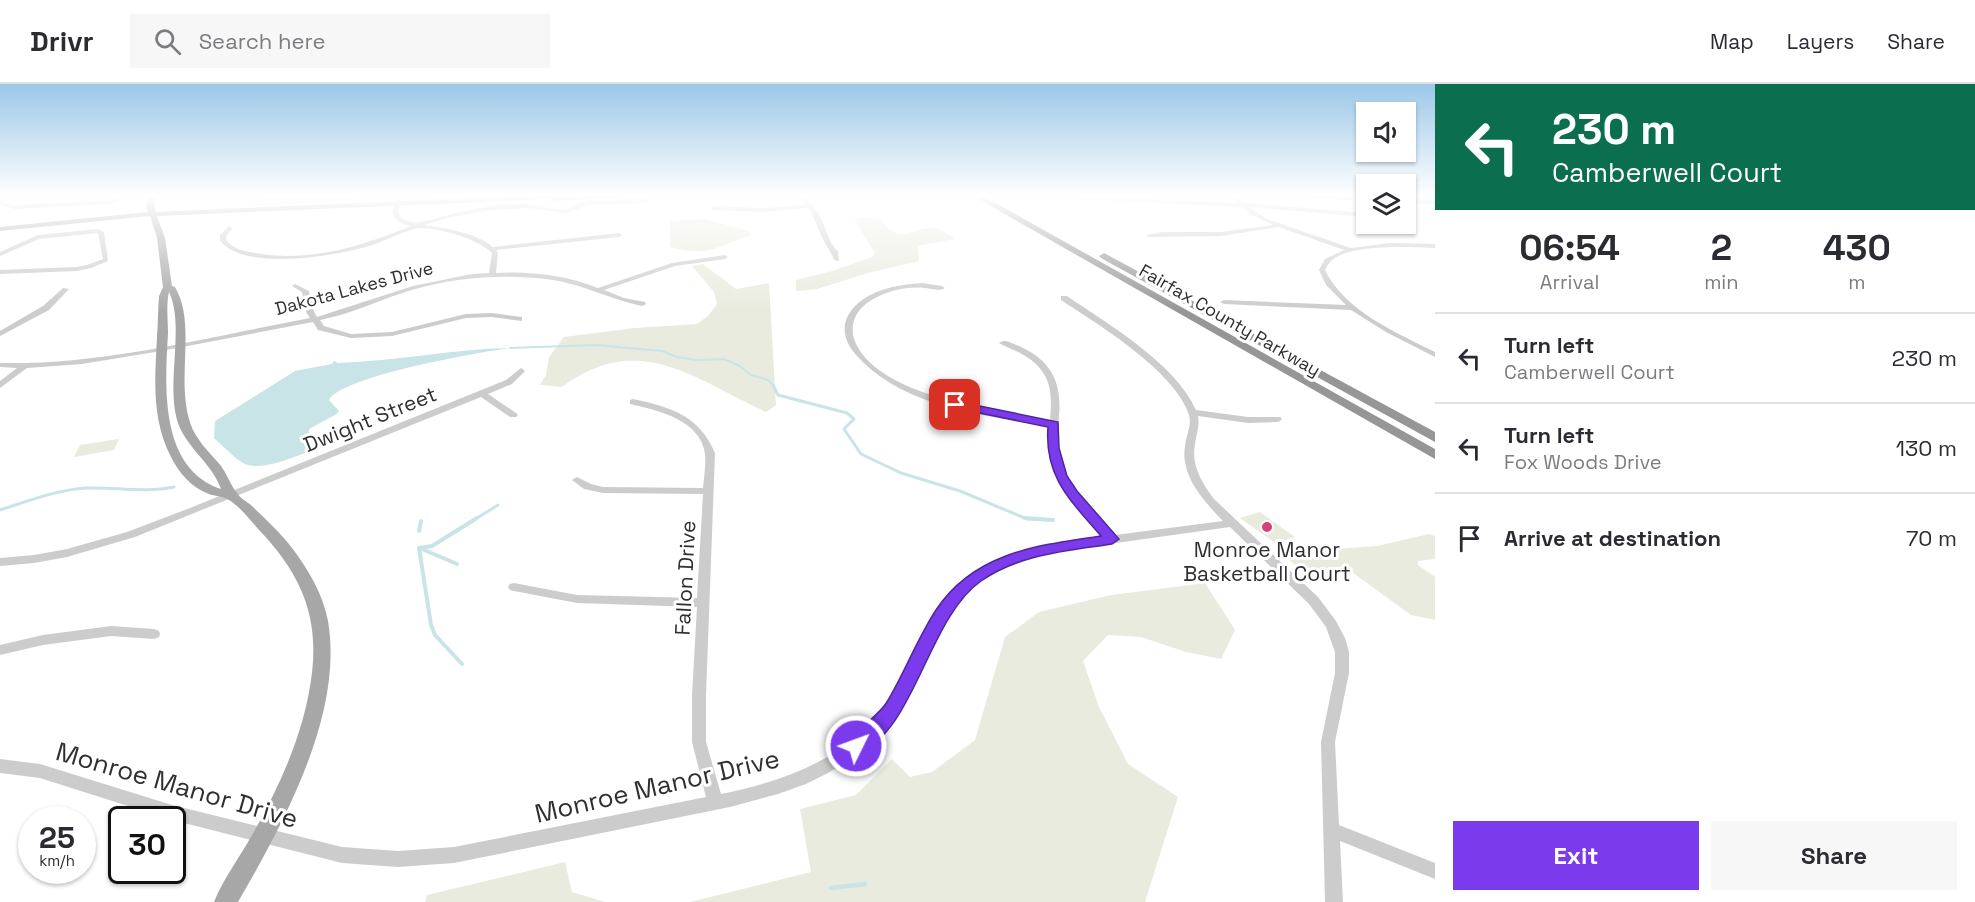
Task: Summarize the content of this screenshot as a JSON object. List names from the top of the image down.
{
  "streets": {
    "highway": ["Fairfax County Parkway"],
    "street": [
      "Dakota Lakes Drive",
      "Dwight Street",
      "Fallon Drive",
      "Monroe Manor Drive"
    ]
  },
  "crossings": [
    ["Fallon Drive", "Monroe Manor Drive"]
  ],
  "places": ["Monroe Manor Basketball Court"],
  "page": {
    "header": "Drivr",
    "search": "Search here",
    "nav": ["Map", "Layers", "Share"],
    "turn": ["230 m", "Camberwell Court"],
    "eta": [
      "06:54",
      "Arrival",
      "2",
      "min",
      "430",
      "m"
    ],
    "list": [
      {
        "name": "Turn left",
        "note": "Camberwell Court",
        "value": "230 m"
      },
      {
        "name": "Turn left",
        "note": "Fox Woods Drive",
        "value": "130 m"
      },
      {
        "name": "Arrive at destination",
        "value": "70 m"
      }
    ],
    "speed": "25 km/h",
    "limit": "30",
    "buttons": ["Exit", "Share"]
  }
}
